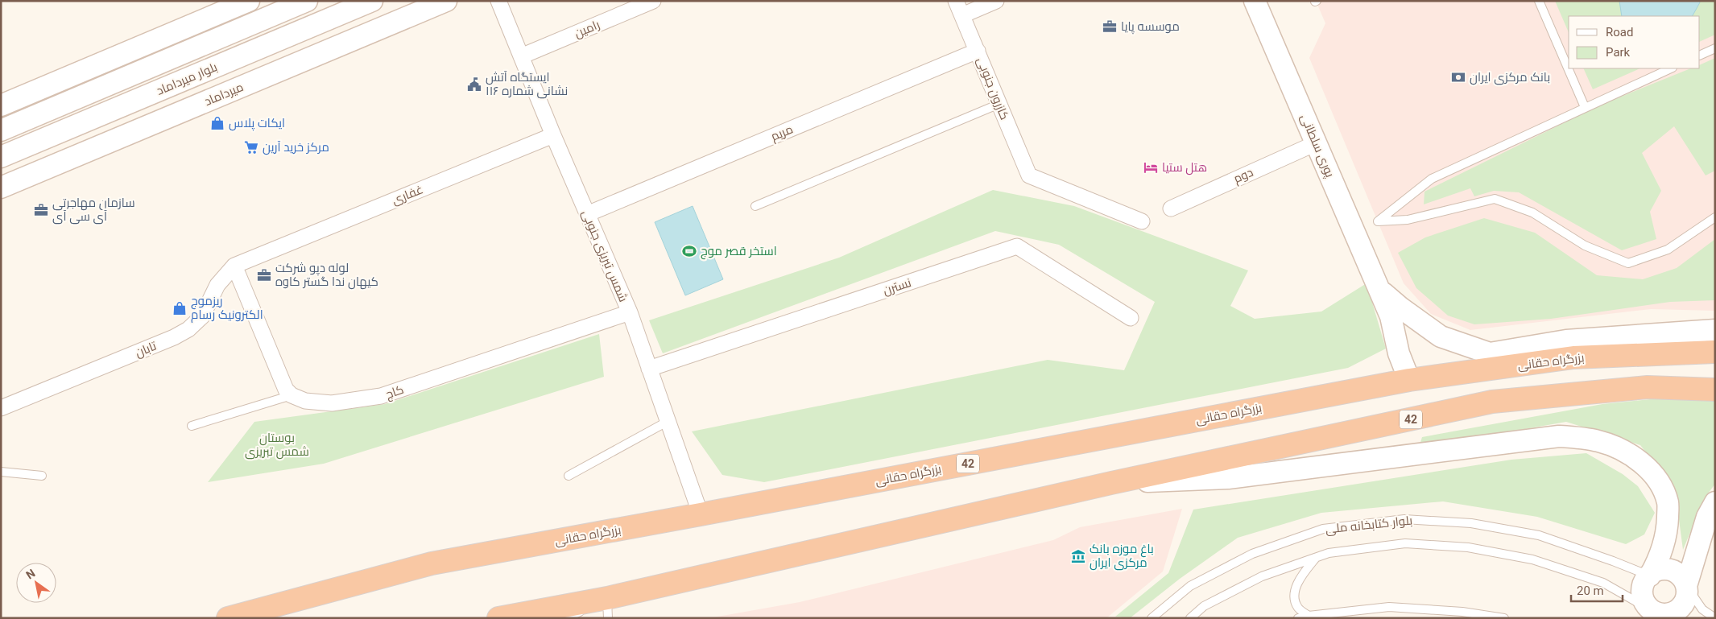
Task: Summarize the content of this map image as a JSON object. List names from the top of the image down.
{
  "streets": {
    "highway": ["بزرگراه حقانی", "42"],
    "main road": ["بلوار میرداماد", "میرداماد", "پوری سلطانی"],
    "street": [
      "رامین",
      "کازرون جنوبی",
      "مریم",
      "دوم",
      "غفارى",
      "شمس تبریزی جنوبی",
      "نسترن",
      "تابان",
      "کاج"
    ],
    "lane": ["بلوار کتابخانه ملی"]
  },
  "crossings": [
    ["رامین", "شمس تبریزی جنوبی"],
    ["کازرون جنوبی", "مریم"],
    ["مریم", "شمس تبریزی جنوبی"],
    ["پوری سلطانی", "دوم"],
    ["پوری سلطانی", "بزرگراه حقانی"],
    ["غفارى", "شمس تبریزی جنوبی"],
    ["غفارى", "تابان"],
    ["شمس تبریزی جنوبی", "نسترن"],
    ["شمس تبریزی جنوبی", "بزرگراه حقانی"],
    ["شمس تبریزی جنوبی", "کاج"]
  ],
  "parks": ["بوستان شمس تبریزی"],
  "places": {
    "office": ["موسسه پایا", "سازمان مهاجرتی آی سی آی", "لوله دپو شرکت کیهان ندا گستر کاوه"],
    "bank": ["بانک مرکزی ایران"],
    "public building": ["ایستگاه آتش نشانی شماره ۱۱۶"],
    "shop": ["ایکات پلاس", "ریزموج الکترونیک رسام"],
    "supermarket": ["مرکز خرید آرین"],
    "hotel": ["هتل ستیا"],
    "sports": ["استخر قصر موج"],
    "museum": ["باغ موزه بانک مرکزی ایران"]
  },
  "legend": ["Road", "Park"],
  "scale_bar": "20 m",
  "north": "top left"
}
